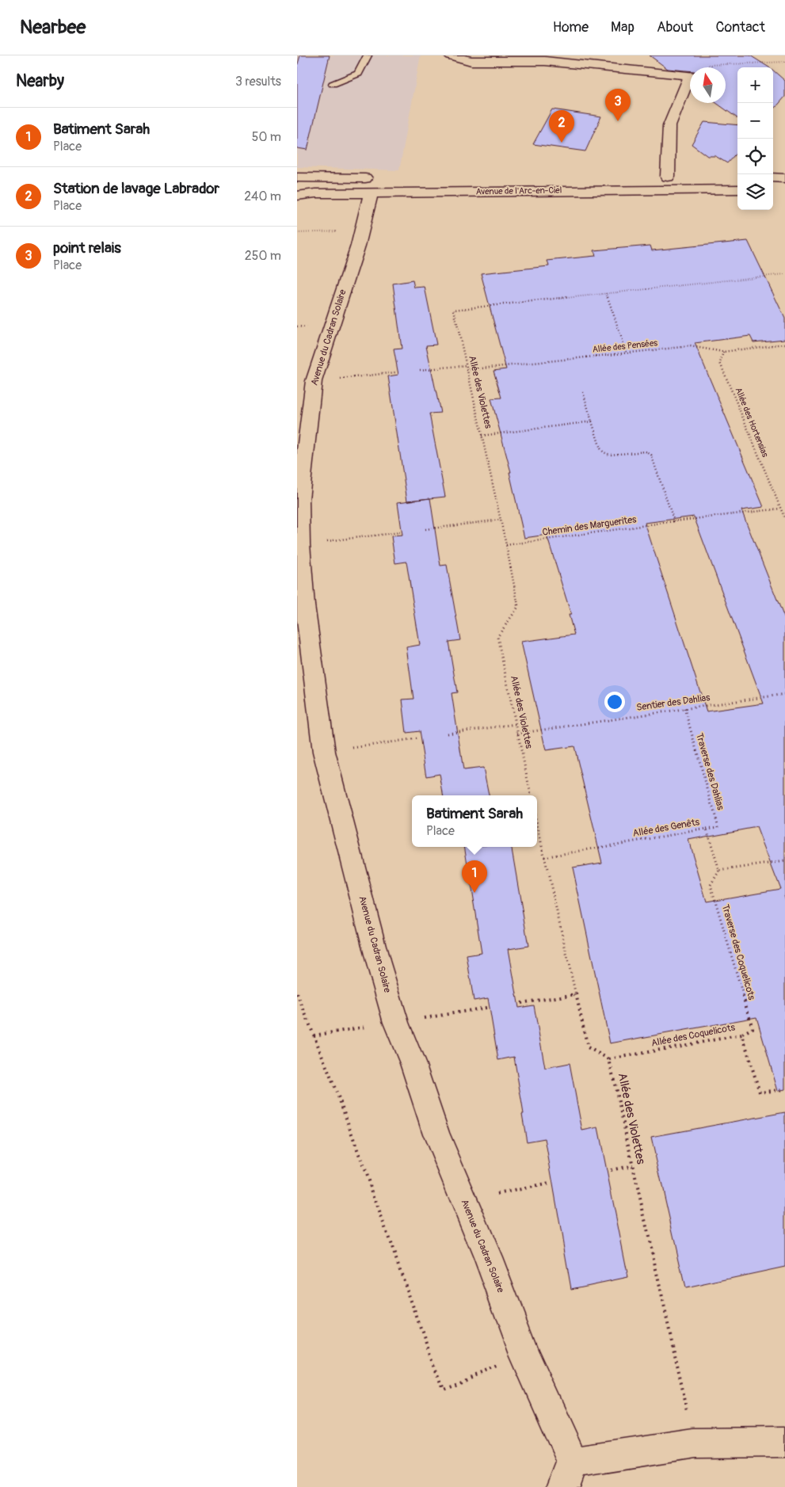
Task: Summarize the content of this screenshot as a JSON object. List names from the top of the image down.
{
  "streets": {
    "street": ["Avenue de l'Arc-en-Ciel", "Avenue du Cadran Solaire"],
    "path": [
      "Allée des Pensées",
      "Allée des Violettes",
      "Allée des Hortensias",
      "Chemin des Marguerites",
      "Sentier des Dahlias",
      "Traverse des Dahlias",
      "Allée des Genêts",
      "Traverse des Coquelicots",
      "Allée des Coquelicots"
    ]
  },
  "crossings": [
    ["Avenue de l'Arc-en-Ciel", "Avenue du Cadran Solaire"],
    ["Avenue du Cadran Solaire", "Allée des Violettes"],
    ["Allée des Pensées", "Allée des Violettes"],
    ["Allée des Pensées", "Allée des Hortensias"],
    ["Allée des Violettes", "Chemin des Marguerites"],
    ["Allée des Violettes", "Sentier des Dahlias"],
    ["Allée des Violettes", "Allée des Coquelicots"],
    ["Allée des Hortensias", "Chemin des Marguerites"],
    ["Sentier des Dahlias", "Traverse des Dahlias"],
    ["Traverse des Dahlias", "Allée des Genêts"],
    ["Allée des Genêts", "Traverse des Coquelicots"],
    ["Traverse des Coquelicots", "Allée des Coquelicots"]
  ],
  "north": "top",
  "page": {
    "header": "Nearbee",
    "nav": [
      "Home",
      "Map",
      "About",
      "Contact"
    ],
    "heading": ["Nearby", "3 results"],
    "map_buttons": ["+", "−"],
    "pins": ["3", "2", "1"],
    "list": [
      {
        "mark": "1",
        "name": "Batiment Sarah",
        "note": "Place",
        "value": "50 m"
      },
      {
        "mark": "2",
        "name": "Station de lavage Labrador",
        "note": "Place",
        "value": "240 m"
      },
      {
        "mark": "3",
        "name": "point relais",
        "note": "Place",
        "value": "250 m"
      }
    ],
    "popup": ["Batiment Sarah", "Place"]
  }
}
